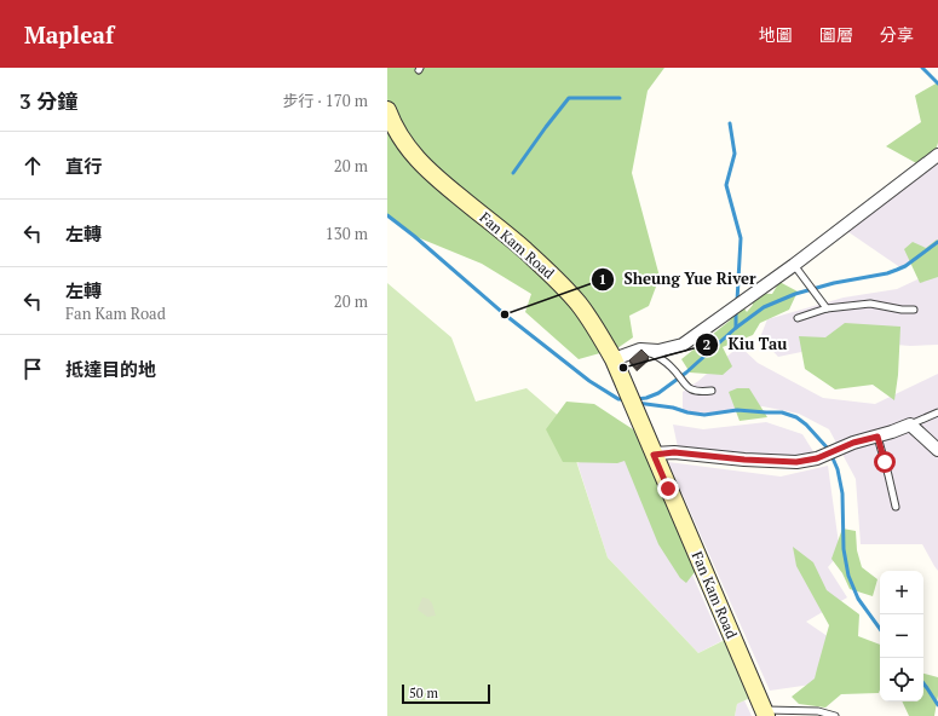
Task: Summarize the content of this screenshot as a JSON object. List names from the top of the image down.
{
  "streets": {
    "main road": ["Fan Kam Road"]
  },
  "places": ["Sheung Yue River", "Kiu Tau"],
  "scale_bar": "50 m",
  "page": {
    "header": "Mapleaf",
    "nav": ["地圖", "圖層", "分享"],
    "heading": ["3 分鐘", "步行 · 170 m"],
    "list": [
      ["直行", "20 m"],
      ["左轉", "130 m"],
      ["左轉", "Fan Kam Road", "20 m"],
      "抵達目的地"
    ],
    "map_buttons": ["+", "−"],
    "scale": "50 m"
  }
}
